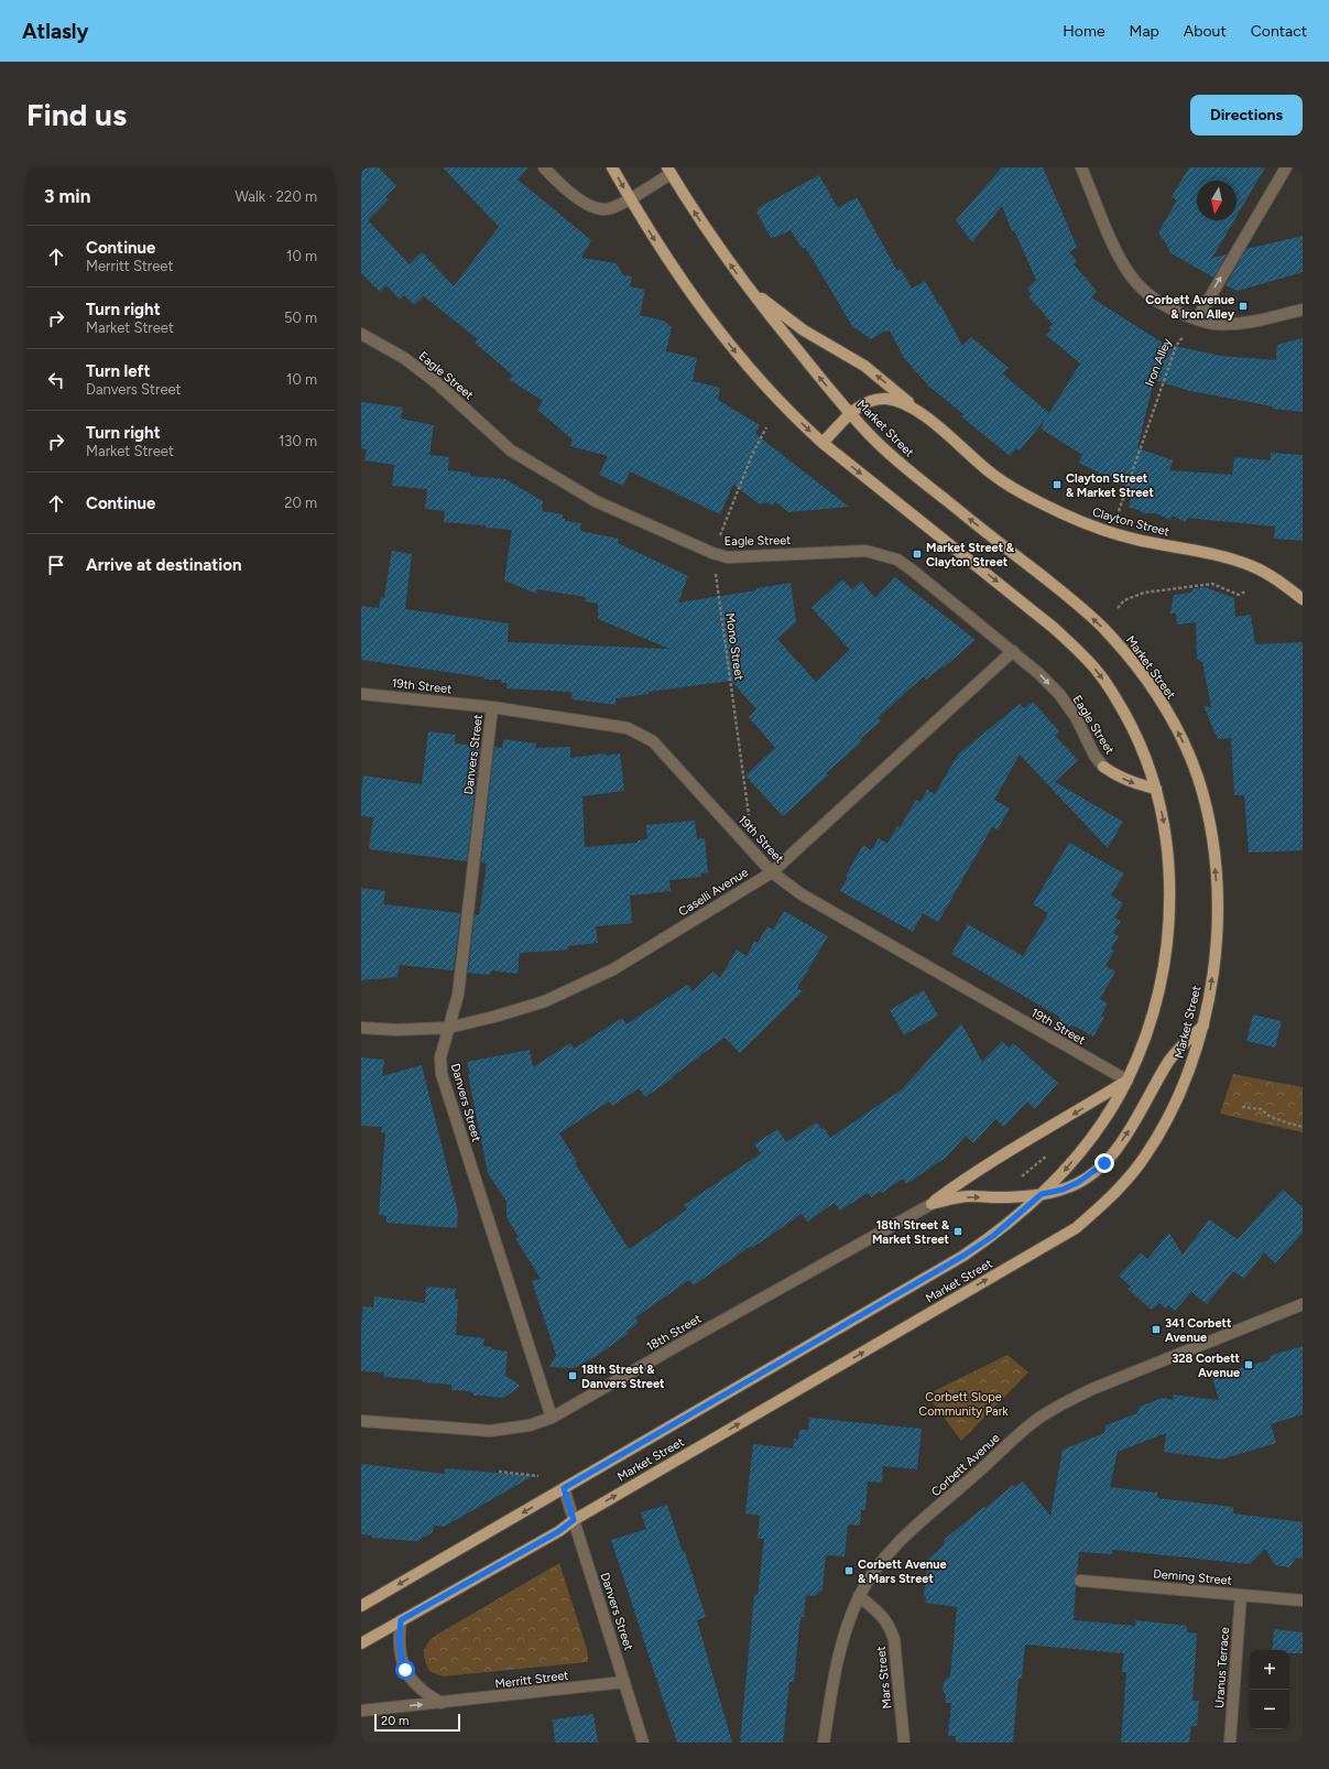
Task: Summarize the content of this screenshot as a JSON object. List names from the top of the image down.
{
  "streets": {
    "main road": ["Market Street", "Clayton Street"],
    "street": [
      "Eagle Street",
      "19th Street",
      "Danvers Street",
      "Caselli Avenue",
      "18th Street",
      "Corbett Avenue",
      "Deming Street",
      "Uranus Terrace",
      "Mars Street",
      "Merritt Street"
    ],
    "path": ["Iron Alley", "Mono Street"]
  },
  "crossings": [
    ["Eagle Street", "Mono Street"],
    ["Eagle Street", "Caselli Avenue"],
    ["Market Street", "Clayton Street"],
    ["Market Street", "19th Street"],
    ["Market Street", "Danvers Street"],
    ["19th Street", "Danvers Street"],
    ["19th Street", "Caselli Avenue"],
    ["Danvers Street", "Caselli Avenue"],
    ["Danvers Street", "18th Street"],
    ["Danvers Street", "Merritt Street"],
    ["Corbett Avenue", "Mars Street"],
    ["Deming Street", "Uranus Terrace"]
  ],
  "parks": ["Corbett Slope Community Park"],
  "places": {
    "transit": [
      "Corbett Avenue & Iron Alley",
      "Clayton Street & Market Street",
      "Market Street & Clayton Street",
      "18th Street & Market Street",
      "341 Corbett Avenue",
      "328 Corbett Avenue",
      "18th Street & Danvers Street",
      "Corbett Avenue & Mars Street"
    ]
  },
  "scale_bar": "20 m",
  "north": "bottom",
  "page": {
    "header": "Atlasly",
    "nav": [
      "Home",
      "Map",
      "About",
      "Contact"
    ],
    "buttons": "Directions",
    "title": "Find us",
    "heading": ["3 min", "Walk · 220 m"],
    "list": [
      ["Continue", "Merritt Street", "10 m"],
      ["Turn right", "Market Street", "50 m"],
      ["Turn left", "Danvers Street", "10 m"],
      ["Turn right", "Market Street", "130 m"],
      ["Continue", "20 m"],
      "Arrive at destination"
    ],
    "map_buttons": ["+", "−"],
    "scale": "20 m"
  }
}
